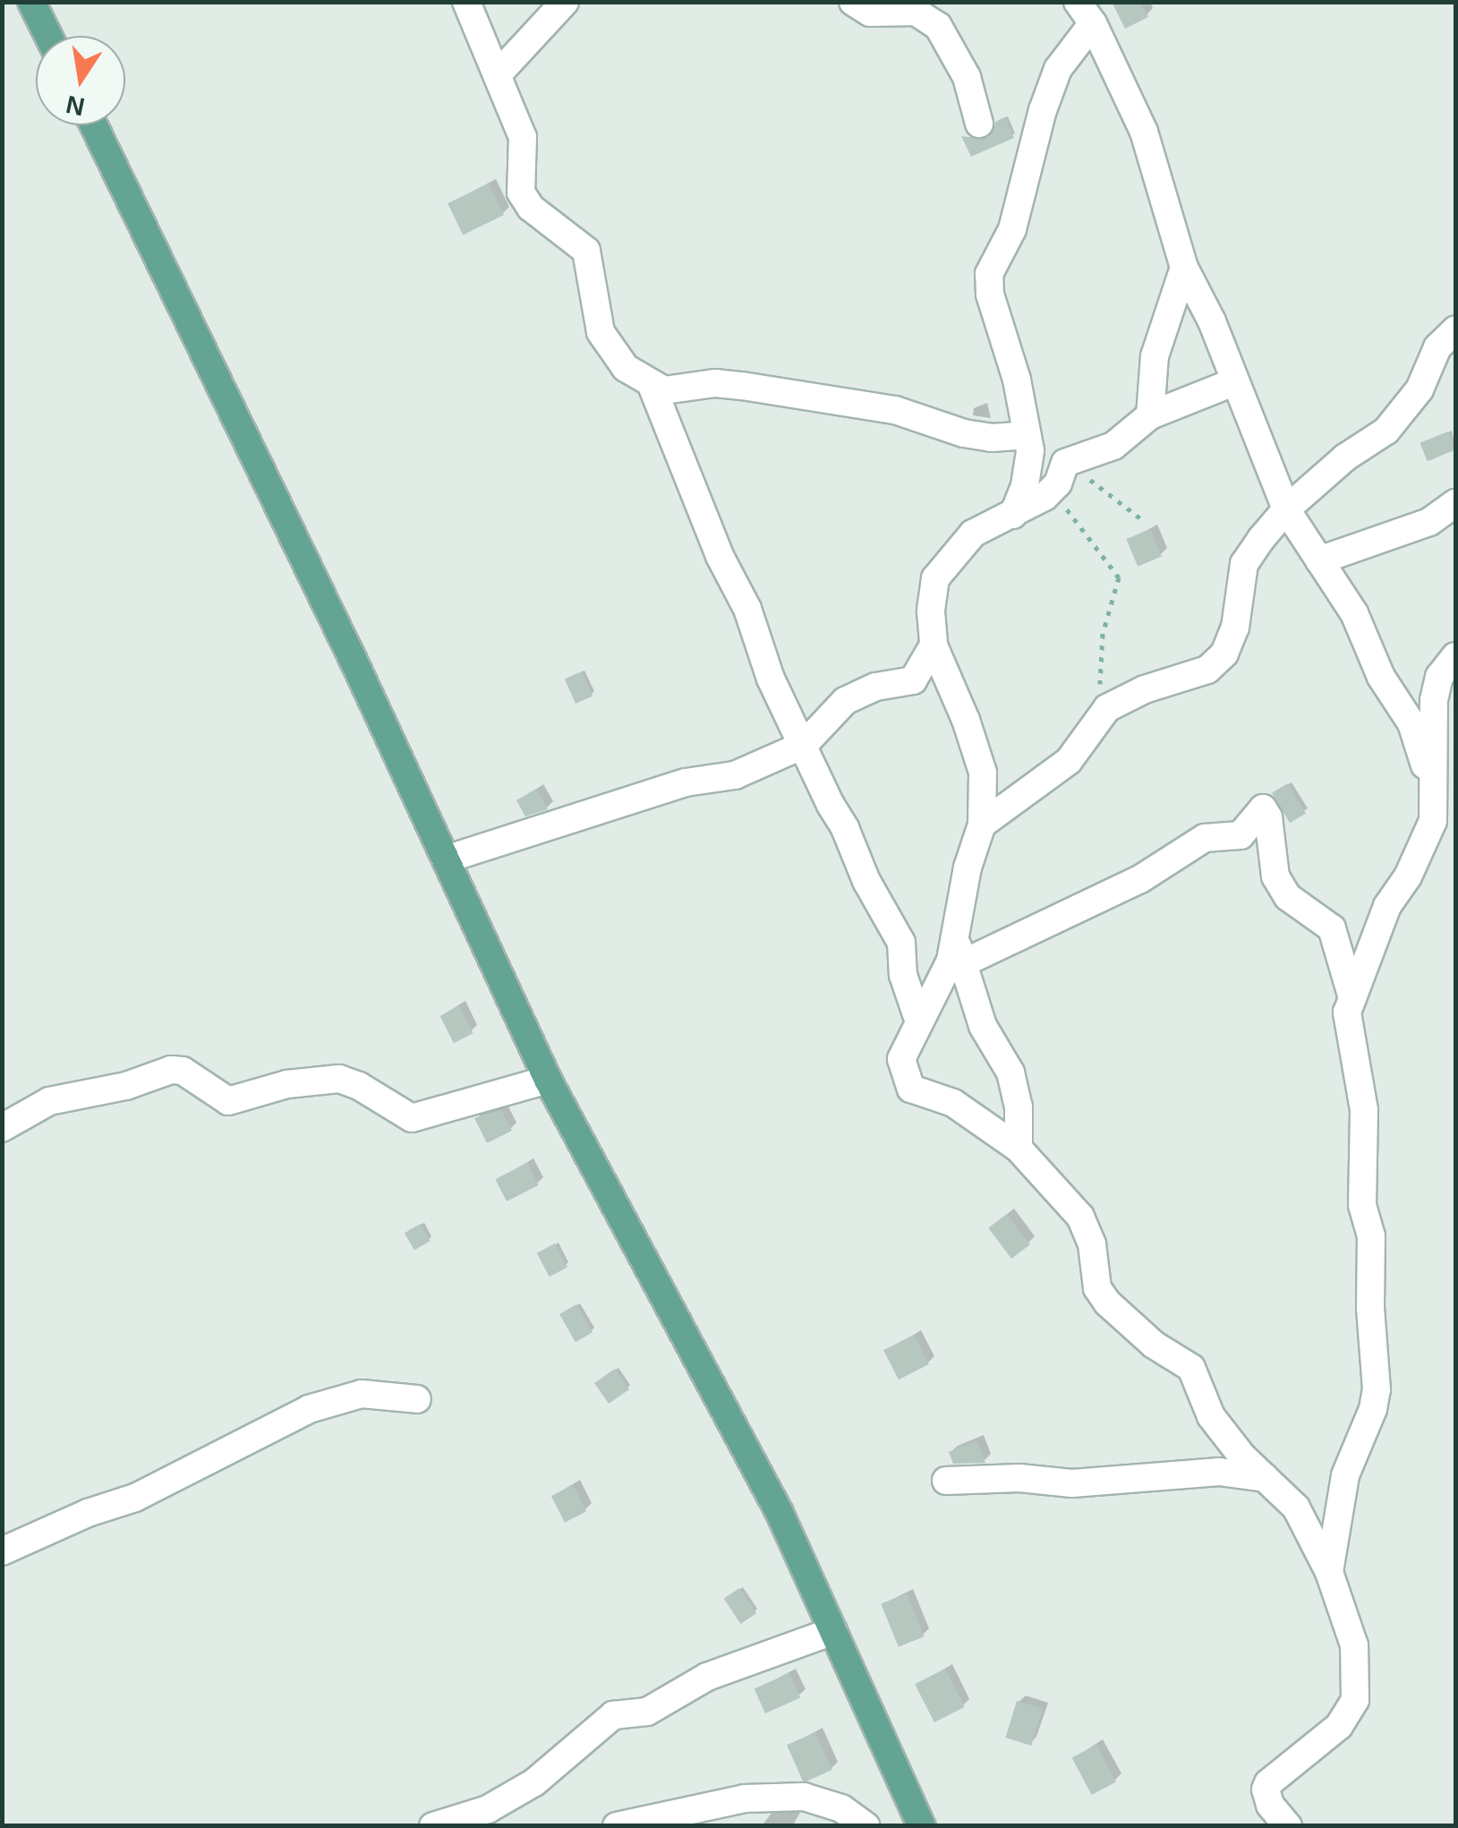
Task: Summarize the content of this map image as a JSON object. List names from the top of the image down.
{
  "north": "bottom"
}
